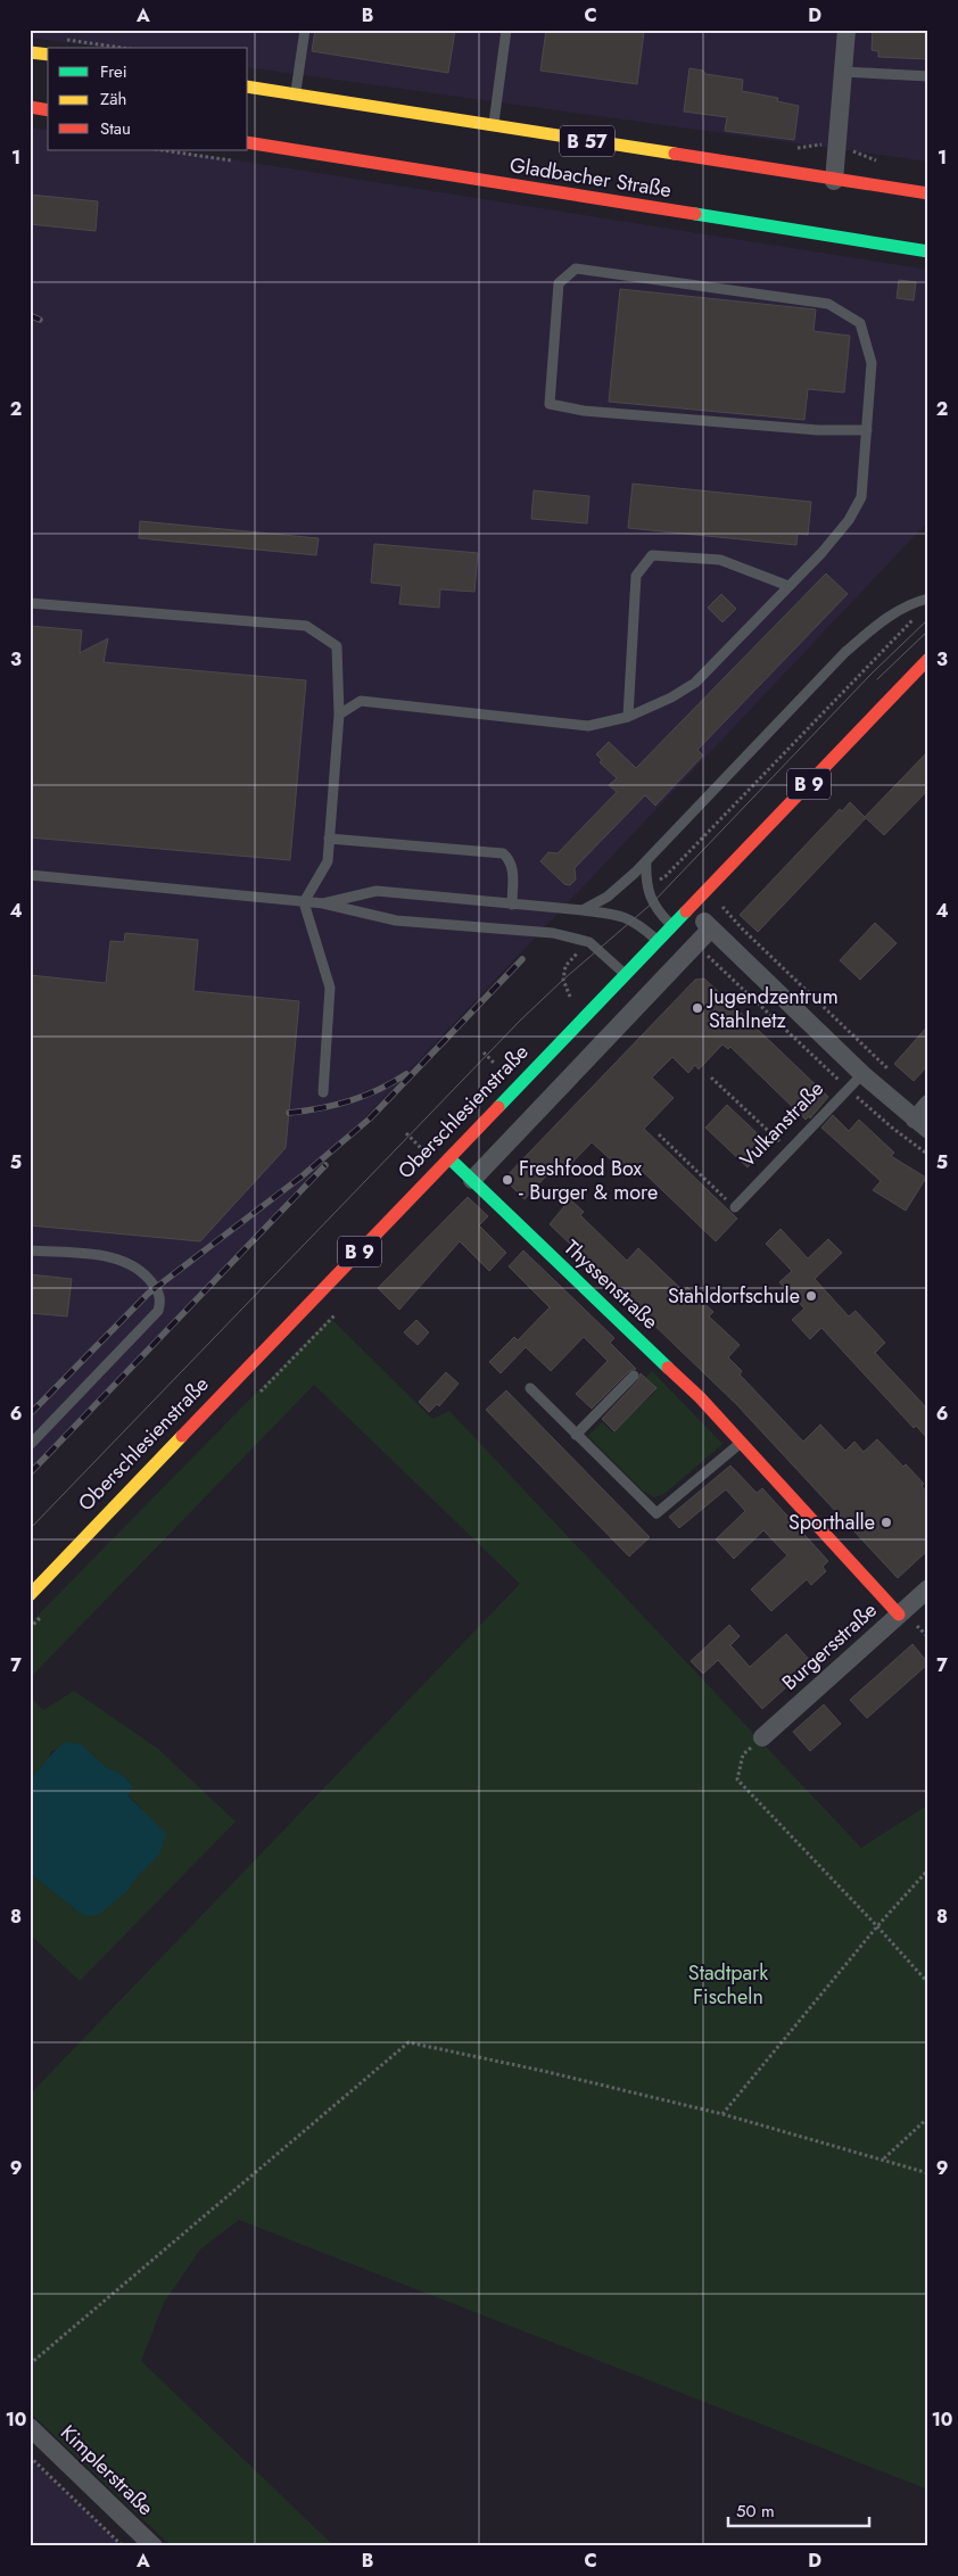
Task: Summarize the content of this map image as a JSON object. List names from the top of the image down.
{
  "streets": {
    "main road": [
      "B 57",
      "Gladbacher Straße",
      "B 9",
      "Oberschlesienstraße",
      "Thyssenstraße"
    ],
    "street": ["Burgersstraße", "Kimplerstraße"],
    "lane": ["Vulkanstraße"]
  },
  "crossings": [
    ["Oberschlesienstraße", "Thyssenstraße"],
    ["Thyssenstraße", "Burgersstraße"]
  ],
  "parks": ["Stadtpark Fischeln"],
  "places": [
    "Jugendzentrum Stahlnetz",
    "Freshfood Box - Burger & more",
    "Stahldorfschule",
    "Sporthalle"
  ],
  "legend": ["Frei", "Zäh", "Stau"],
  "scale_bar": "50 m",
  "grid": {
    "columns": [
      "A",
      "B",
      "C",
      "D"
    ],
    "rows": [
      "1",
      "2",
      "3",
      "4",
      "5",
      "6",
      "7",
      "8",
      "9",
      "10"
    ]
  }
}
